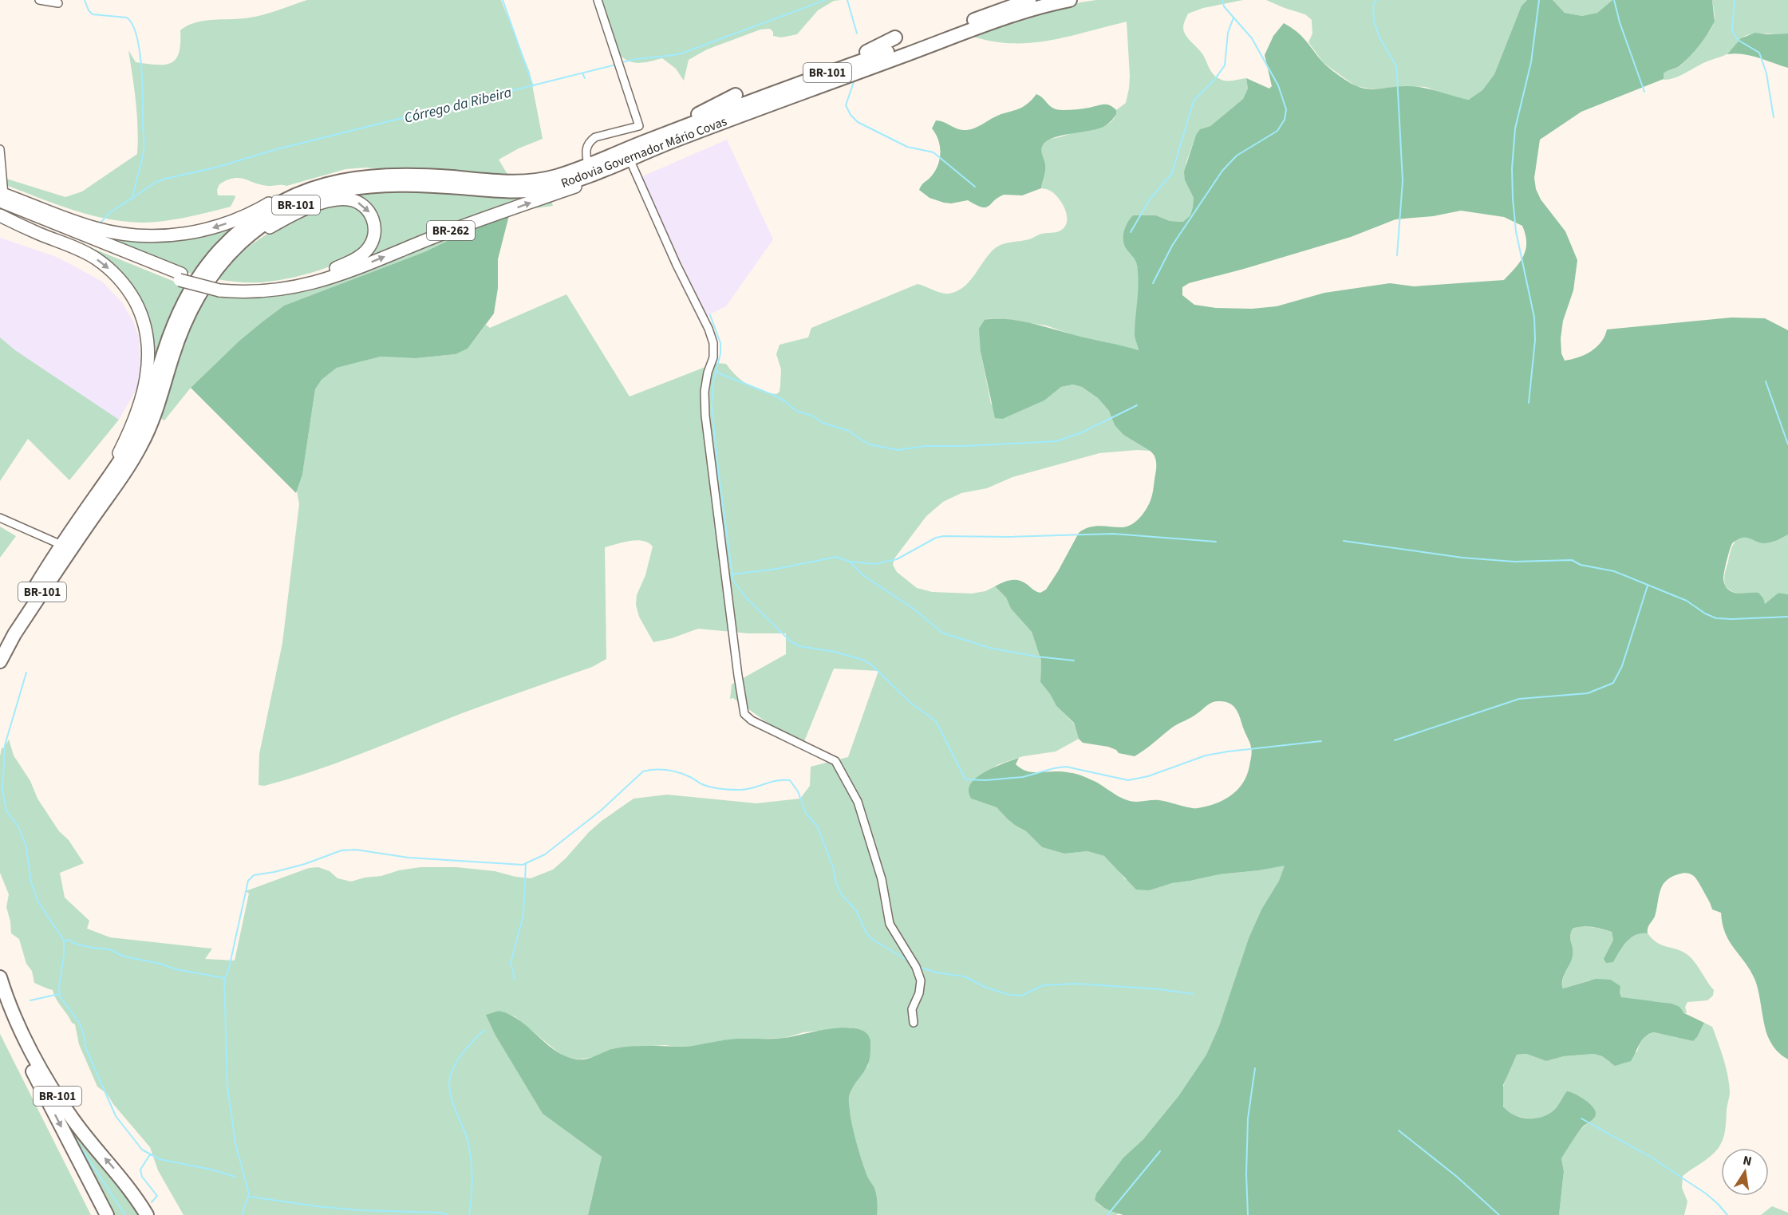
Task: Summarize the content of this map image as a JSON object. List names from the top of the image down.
{
  "streets": {
    "highway": ["BR-101", "Rodovia Governador Mário Covas", "BR-262"]
  },
  "crossings": [
    ["Rodovia Governador Mário Covas", "BR-262"]
  ],
  "water": ["Córrego da Ribeira"],
  "north": "top"
}
